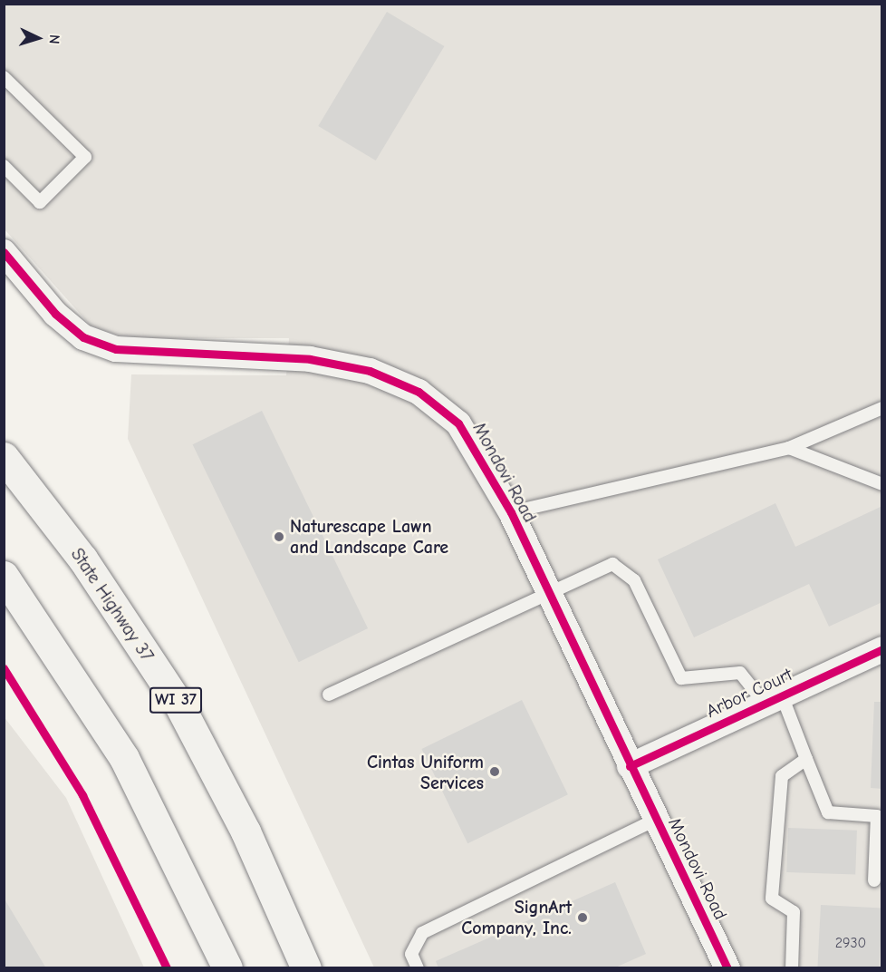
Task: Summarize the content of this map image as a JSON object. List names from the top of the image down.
{
  "streets": {
    "main road": ["State Highway 37", "WI 37"],
    "street": ["Mondovi Road", "Arbor Court"]
  },
  "crossings": [
    ["Mondovi Road", "Arbor Court"]
  ],
  "places": ["Naturescape Lawn and Landscape Care", "Cintas Uniform Services", "SignArt Company, Inc."],
  "house_numbers": ["2930"],
  "north": "right"
}
